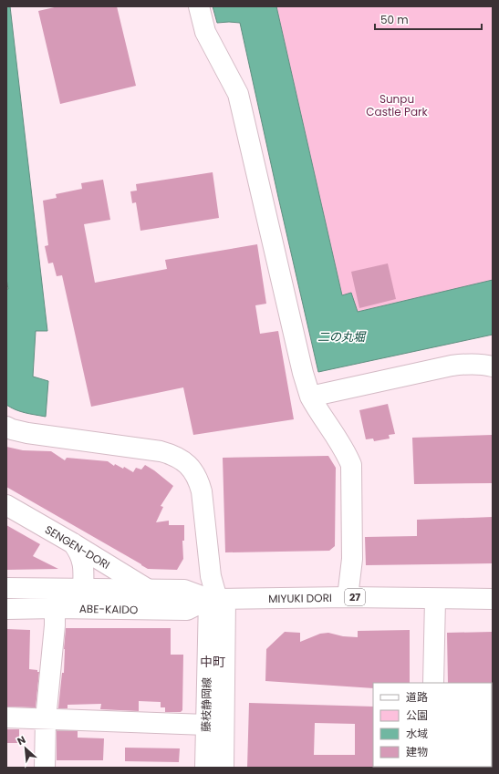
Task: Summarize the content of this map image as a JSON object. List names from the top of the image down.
{
  "streets": {
    "street": [
      "SENGEN-DORI",
      "27",
      "MIYUKI DORI",
      "ABE-KAIDO",
      "藤枝静岡線"
    ]
  },
  "crossings": [
    ["SENGEN-DORI", "ABE-KAIDO"],
    ["MIYUKI DORI", "ABE-KAIDO"],
    ["MIYUKI DORI", "藤枝静岡線"],
    ["ABE-KAIDO", "藤枝静岡線"]
  ],
  "districts": ["中町"],
  "water": ["二の丸堀"],
  "parks": ["Sunpu Castle Park"],
  "legend": [
    "道路",
    "公園",
    "水域",
    "建物"
  ],
  "scale_bar": "50 m",
  "north": "top left"
}
